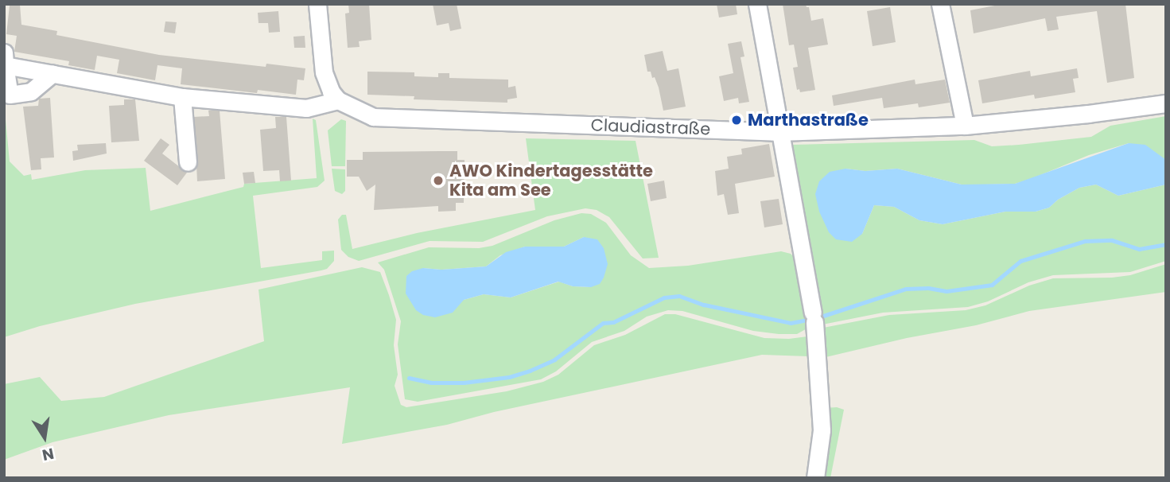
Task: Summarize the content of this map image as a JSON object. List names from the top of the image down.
{
  "streets": {
    "street": ["Claudiastraße"]
  },
  "places": ["Marthastraße", "AWO Kindertagesstätte Kita am See"],
  "north": "bottom"
}
